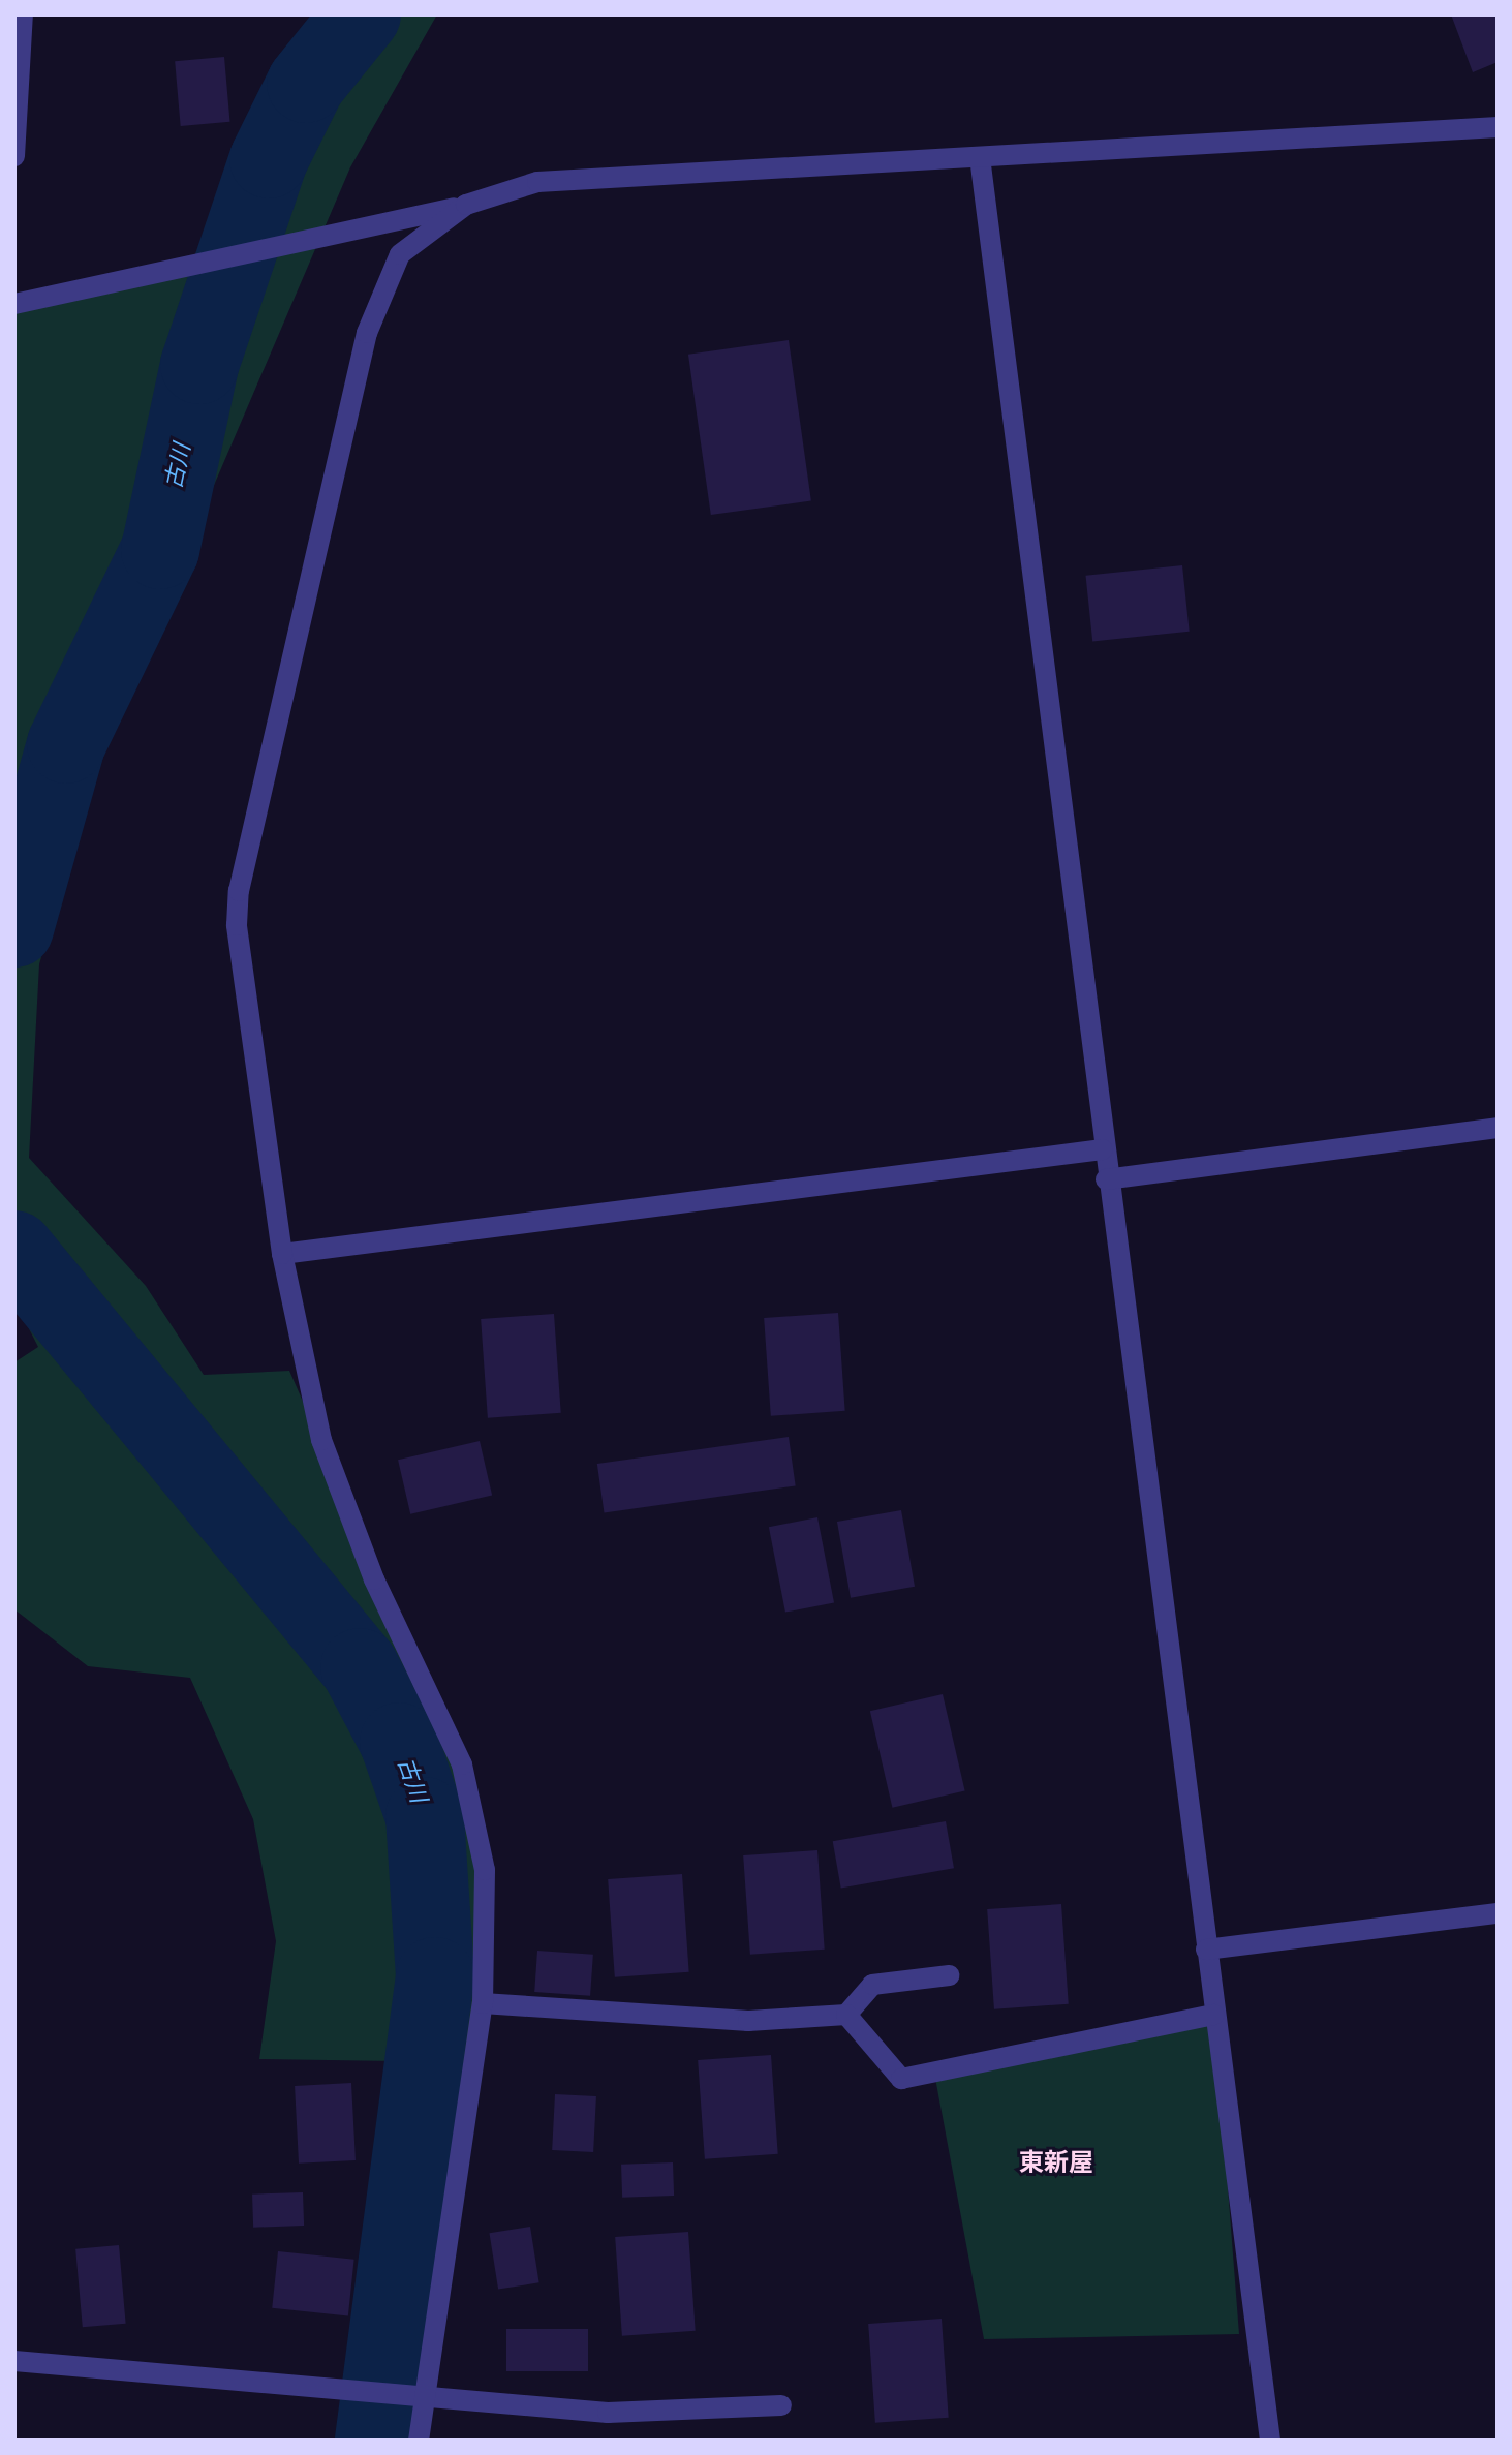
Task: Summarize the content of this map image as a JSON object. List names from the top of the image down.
{
  "districts": ["東新屋"],
  "water": ["古川"]
}
